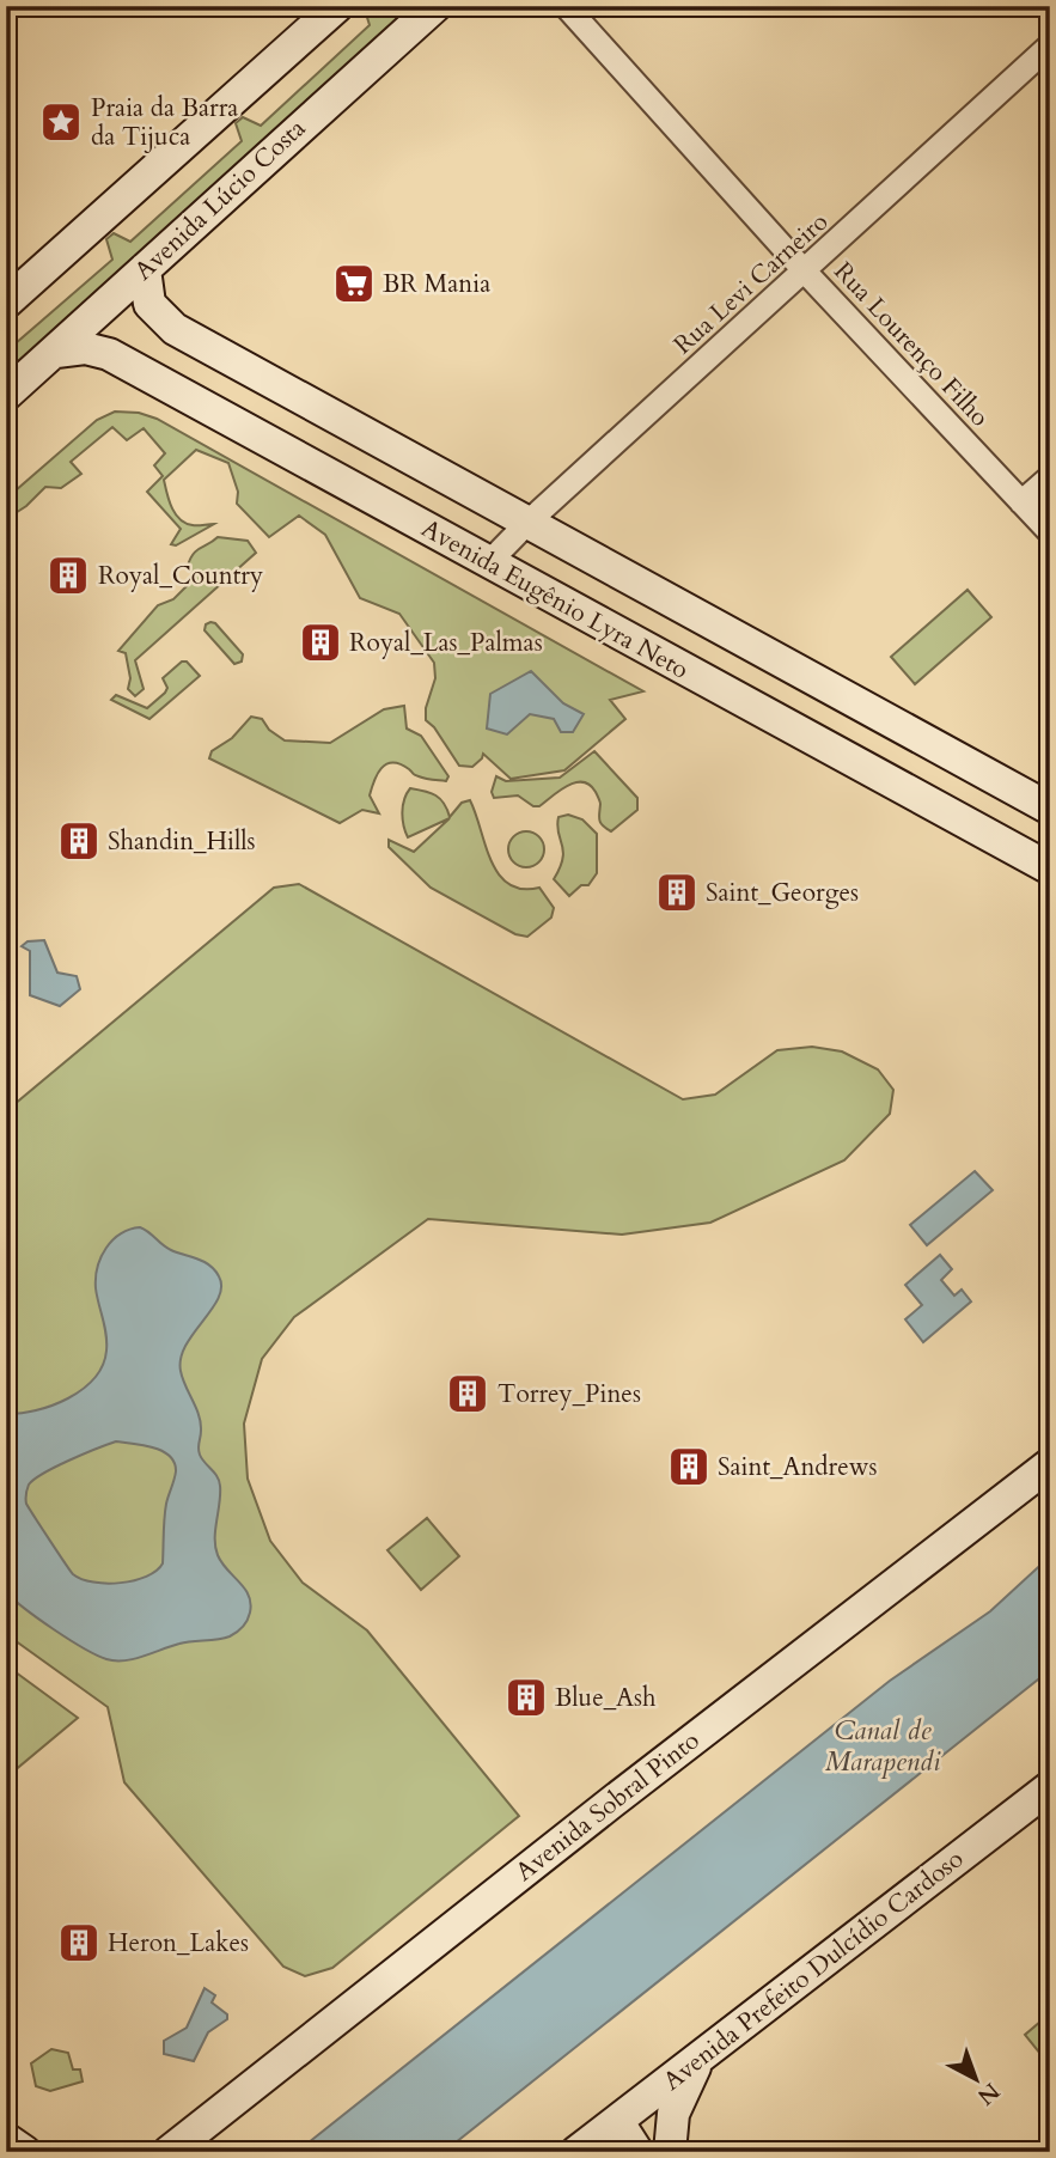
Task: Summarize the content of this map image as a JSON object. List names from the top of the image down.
{
  "streets": {
    "street": [
      "Avenida Lúcio Costa",
      "Rua Levi Carneiro",
      "Rua Lourenço Filho",
      "Avenida Eugênio Lyra Neto",
      "Avenida Sobral Pinto",
      "Avenida Prefeito Dulcídio Cardoso"
    ]
  },
  "crossings": [
    ["Avenida Lúcio Costa", "Avenida Eugênio Lyra Neto"],
    ["Rua Levi Carneiro", "Rua Lourenço Filho"],
    ["Rua Levi Carneiro", "Avenida Eugênio Lyra Neto"]
  ],
  "water": ["Canal de Marapendi"],
  "places": {
    "place": ["Praia da Barra da Tijuca"],
    "supermarket": ["BR Mania"],
    "building": [
      "Royal_Country",
      "Royal_Las_Palmas",
      "Shandin_Hills",
      "Saint_Georges",
      "Torrey_Pines",
      "Saint_Andrews",
      "Blue_Ash",
      "Heron_Lakes"
    ]
  },
  "north": "bottom right"
}
